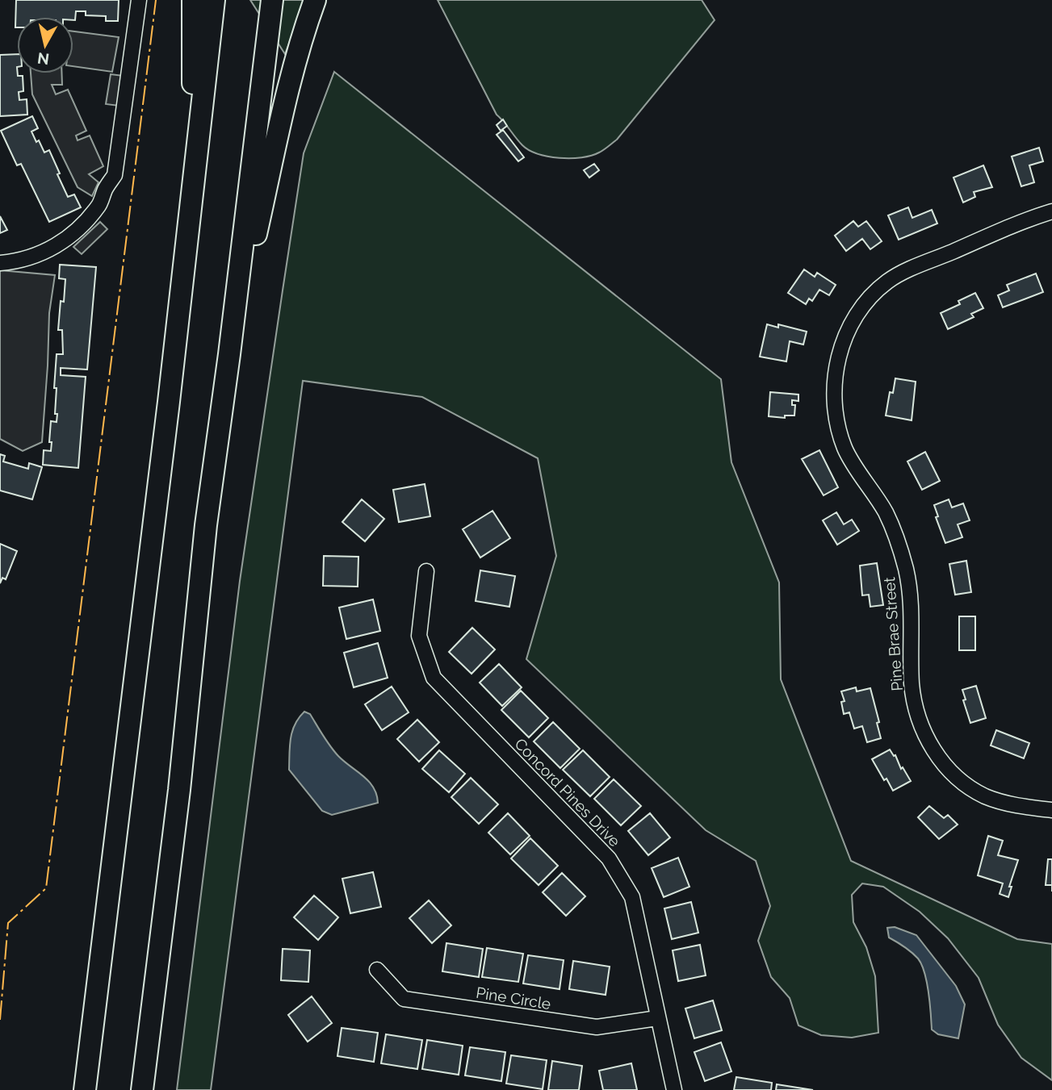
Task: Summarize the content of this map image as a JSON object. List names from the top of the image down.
{
  "streets": {
    "street": ["Pine Brae Street", "Concord Pines Drive", "Pine Circle"]
  },
  "crossings": [
    ["Concord Pines Drive", "Pine Circle"]
  ],
  "north": "bottom"
}
